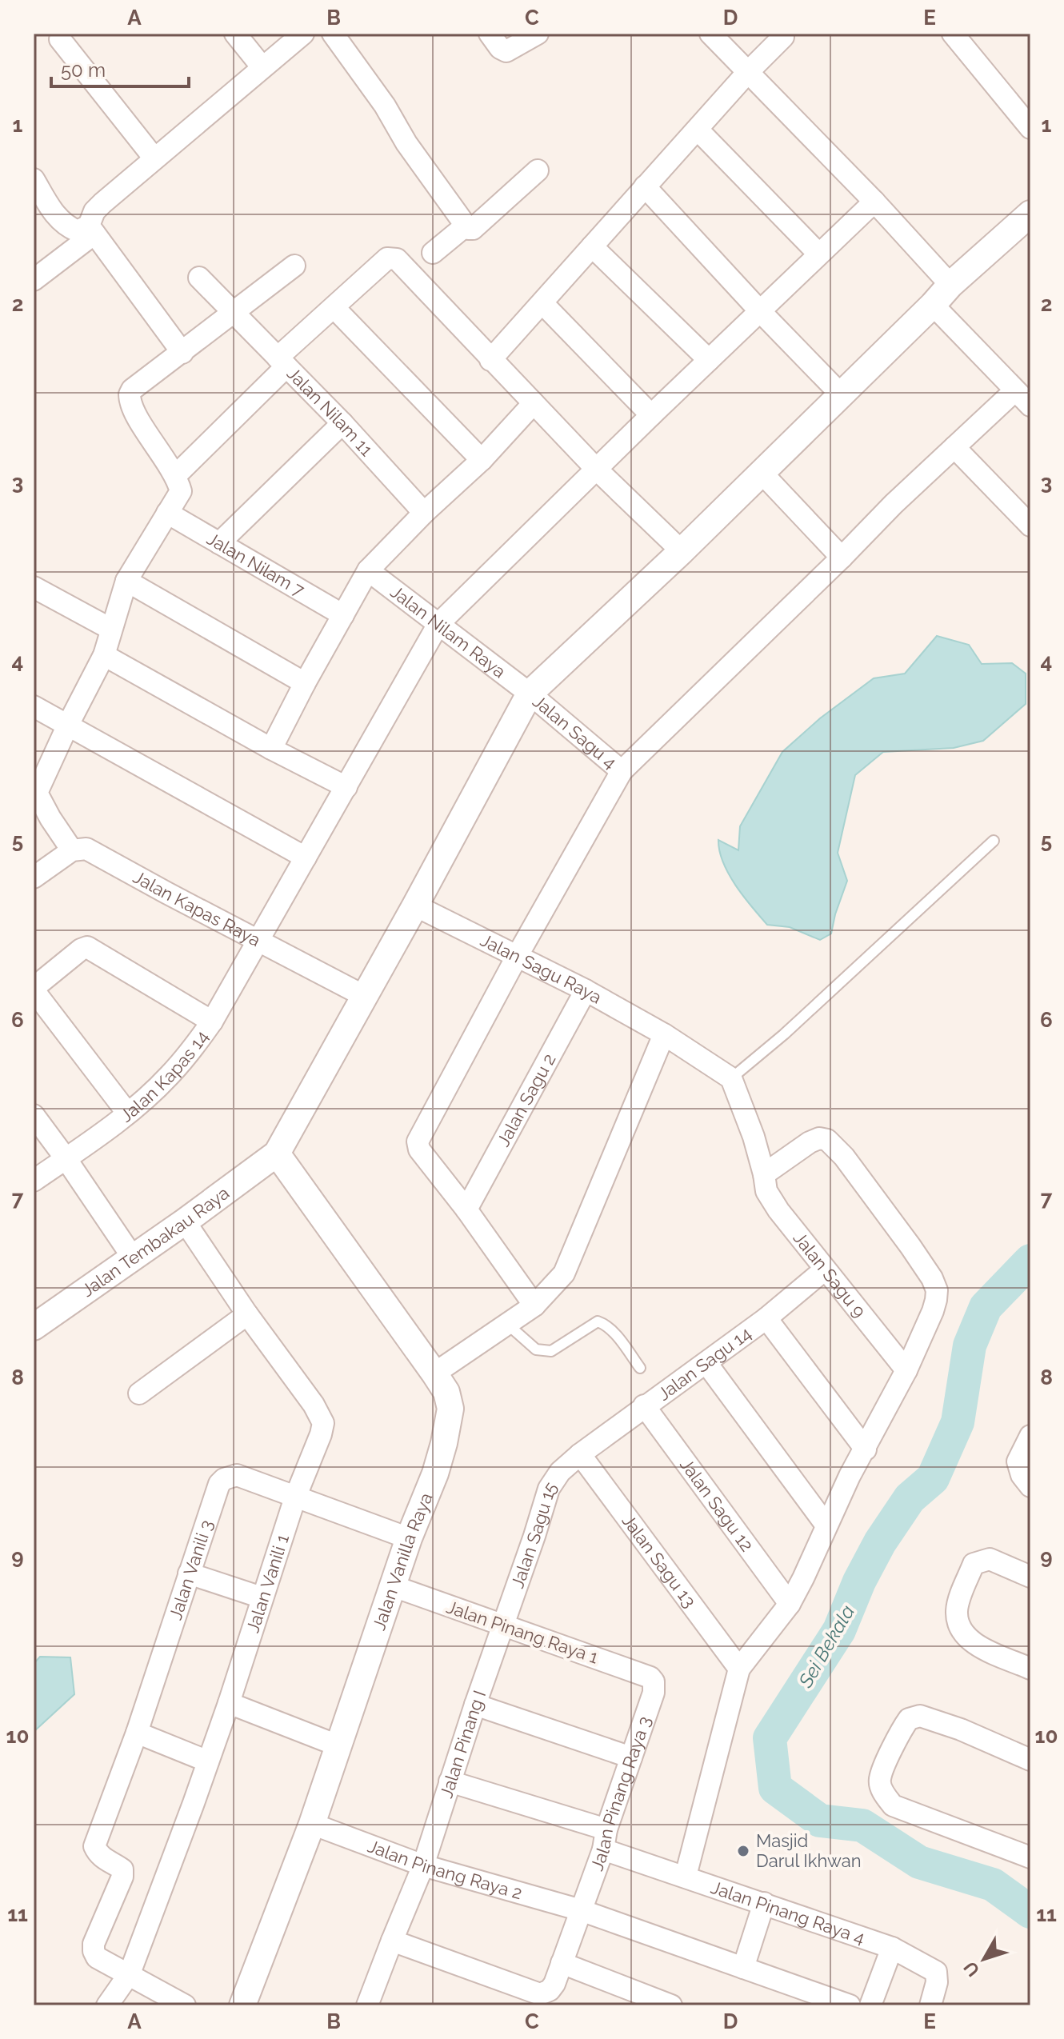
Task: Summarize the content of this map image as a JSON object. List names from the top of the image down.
{
  "streets": {
    "street": [
      "Jalan Nilam 11",
      "Jalan Nilam 7",
      "Jalan Nilam Raya",
      "Jalan Sagu 4",
      "Jalan Kapas Raya",
      "Jalan Sagu Raya",
      "Jalan Kapas 14",
      "Jalan Sagu 2",
      "Jalan Tembakau Raya",
      "Jalan Sagu 9",
      "Jalan Sagu 14",
      "Jalan Sagu 12",
      "Jalan Sagu 15",
      "Jalan Sagu 13",
      "Jalan Vanilla Raya",
      "Jalan Vanili 3",
      "Jalan Vanili 1",
      "Jalan Pinang Raya 1",
      "Jalan Pinang I",
      "Jalan Pinang Raya 3",
      "Jalan Pinang Raya 2",
      "Jalan Pinang Raya 4"
    ]
  },
  "crossings": [
    ["Jalan Nilam Raya", "Jalan Sagu 4"],
    ["Jalan Nilam Raya", "Jalan Kapas 14"],
    ["Jalan Kapas Raya", "Jalan Kapas 14"],
    ["Jalan Sagu Raya", "Jalan Sagu 2"],
    ["Jalan Sagu Raya", "Jalan Sagu 9"],
    ["Jalan Tembakau Raya", "Jalan Vanilla Raya"],
    ["Jalan Tembakau Raya", "Jalan Vanili 1"],
    ["Jalan Sagu 9", "Jalan Sagu 14"],
    ["Jalan Sagu 14", "Jalan Sagu 12"],
    ["Jalan Sagu 14", "Jalan Sagu 15"],
    ["Jalan Sagu 14", "Jalan Sagu 13"],
    ["Jalan Sagu 15", "Jalan Sagu 13"],
    ["Jalan Sagu 15", "Jalan Pinang Raya 1"],
    ["Jalan Sagu 15", "Jalan Pinang I"],
    ["Jalan Vanilla Raya", "Jalan Vanili 3"],
    ["Jalan Vanilla Raya", "Jalan Pinang Raya 1"],
    ["Jalan Vanilla Raya", "Jalan Pinang Raya 2"],
    ["Jalan Vanili 3", "Jalan Vanili 1"],
    ["Jalan Pinang Raya 1", "Jalan Pinang I"],
    ["Jalan Pinang Raya 1", "Jalan Pinang Raya 3"],
    ["Jalan Pinang I", "Jalan Pinang Raya 3"],
    ["Jalan Pinang I", "Jalan Pinang Raya 2"],
    ["Jalan Pinang I", "Jalan Pinang Raya 4"],
    ["Jalan Pinang Raya 3", "Jalan Pinang Raya 2"],
    ["Jalan Pinang Raya 3", "Jalan Pinang Raya 4"]
  ],
  "water": ["Sei Bekala"],
  "places": ["Masjid Darul Ikhwan"],
  "scale_bar": "50 m",
  "north": "bottom left",
  "grid": {
    "columns": [
      "A",
      "B",
      "C",
      "D",
      "E"
    ],
    "rows": [
      "1",
      "2",
      "3",
      "4",
      "5",
      "6",
      "7",
      "8",
      "9",
      "10",
      "11"
    ]
  }
}
